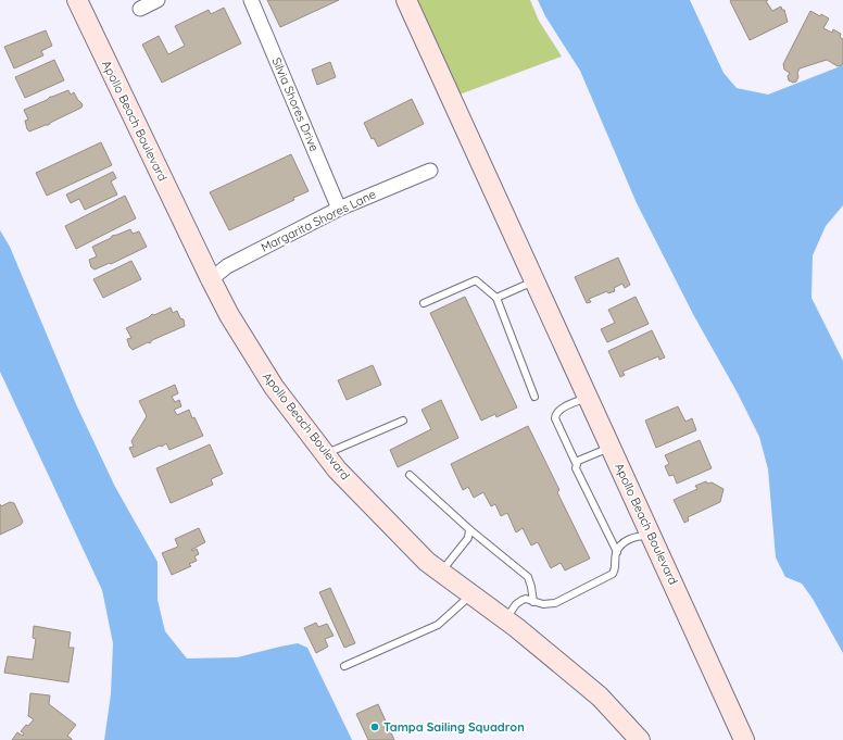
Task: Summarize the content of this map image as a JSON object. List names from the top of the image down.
{
  "streets": {
    "main road": ["Apollo Beach Boulevard"],
    "street": ["Silvia Shores Drive", "Margarita Shores Lane"]
  },
  "crossings": [
    ["Silvia Shores Drive", "Margarita Shores Lane"],
    ["Apollo Beach Boulevard", "Margarita Shores Lane"]
  ],
  "places": ["Tampa Sailing Squadron"]
}
